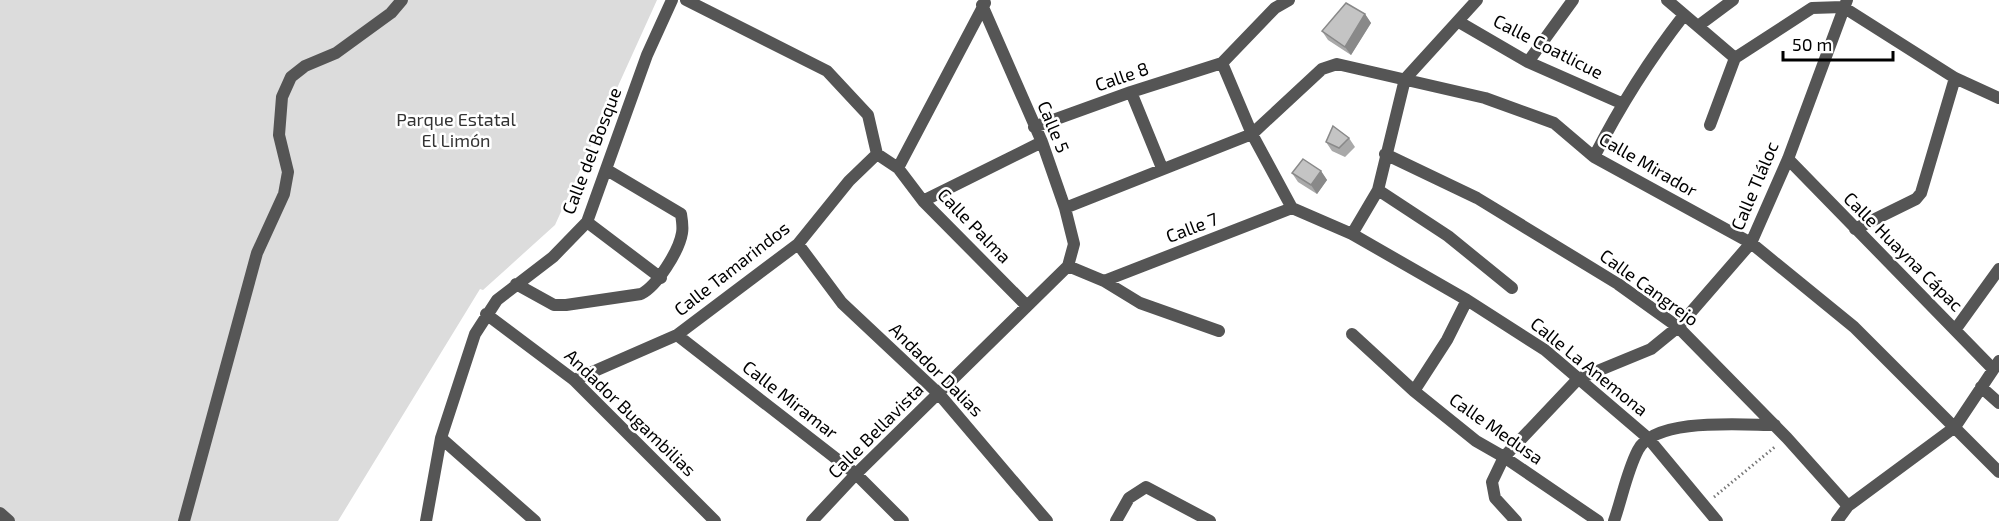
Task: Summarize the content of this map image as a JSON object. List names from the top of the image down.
{
  "streets": {
    "street": [
      "Calle Coatlicue",
      "Calle 8",
      "Calle 5",
      "Calle del Bosque",
      "Calle Mirador",
      "Calle Tláloc",
      "Calle Palma",
      "Calle 7",
      "Calle Huayna Cápac",
      "Calle Tamarindos",
      "Calle Cangrejo",
      "Calle La Anemona",
      "Andador Dalias",
      "Calle Miramar",
      "Andador Bugambilias",
      "Calle Medusa",
      "Calle Bellavista"
    ]
  },
  "crossings": [
    ["Calle 8", "Calle 5"],
    ["Calle 5", "Calle Bellavista"],
    ["Calle del Bosque", "Andador Bugambilias"],
    ["Calle Mirador", "Calle Tláloc"],
    ["Calle Tláloc", "Calle Huayna Cápac"],
    ["Calle Tláloc", "Calle Cangrejo"],
    ["Calle Tláloc", "Calle La Anemona"],
    ["Calle Palma", "Calle Tamarindos"],
    ["Calle Palma", "Calle Bellavista"],
    ["Calle 7", "Calle La Anemona"],
    ["Calle Tamarindos", "Andador Dalias"],
    ["Calle Tamarindos", "Calle Miramar"],
    ["Calle Tamarindos", "Andador Bugambilias"],
    ["Andador Dalias", "Calle Bellavista"],
    ["Calle Miramar", "Calle Bellavista"]
  ],
  "parks": ["Parque Estatal El Limón"],
  "scale_bar": "50 m"
}
